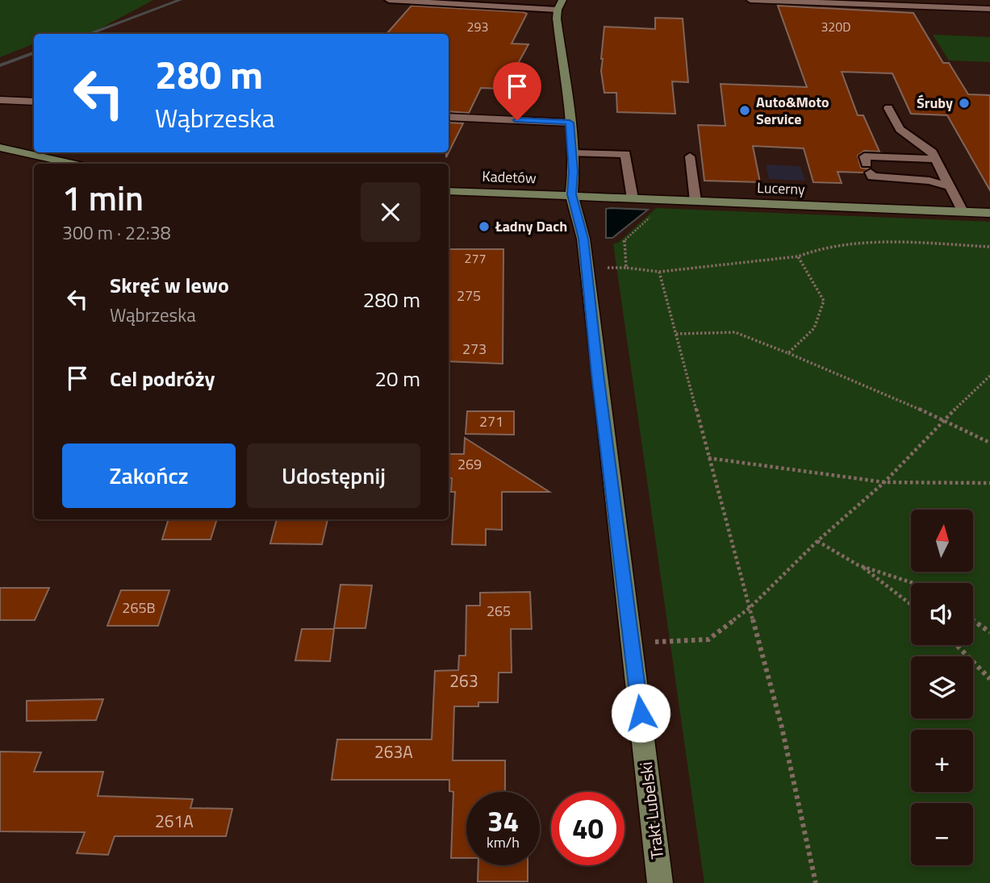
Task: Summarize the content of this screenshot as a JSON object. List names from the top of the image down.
{
  "streets": {
    "street": ["Kadetów", "Lucerny", "Trakt Lubelski"]
  },
  "crossings": [
    ["Kadetów", "Lucerny"],
    ["Kadetów", "Trakt Lubelski"],
    ["Lucerny", "Trakt Lubelski"]
  ],
  "places": ["Śruby", "Auto&Moto Service", "Ładny Dach"],
  "house_numbers": [
    "293",
    "320D",
    "277",
    "275",
    "273",
    "271",
    "269",
    "265B",
    "265",
    "263",
    "263A",
    "261A"
  ],
  "north": "top",
  "page": {
    "turn": ["280 m", "Wąbrzeska"],
    "heading": ["1 min", "300 m · 22:38"],
    "list": [
      {
        "name": "Skręć w lewo",
        "note": "Wąbrzeska",
        "value": "280 m"
      },
      {
        "name": "Cel podróży",
        "value": "20 m"
      }
    ],
    "buttons": ["Zakończ", "Udostępnij"],
    "map_buttons": ["+", "−"],
    "speed": "34 km/h",
    "limit": "40"
  }
}
